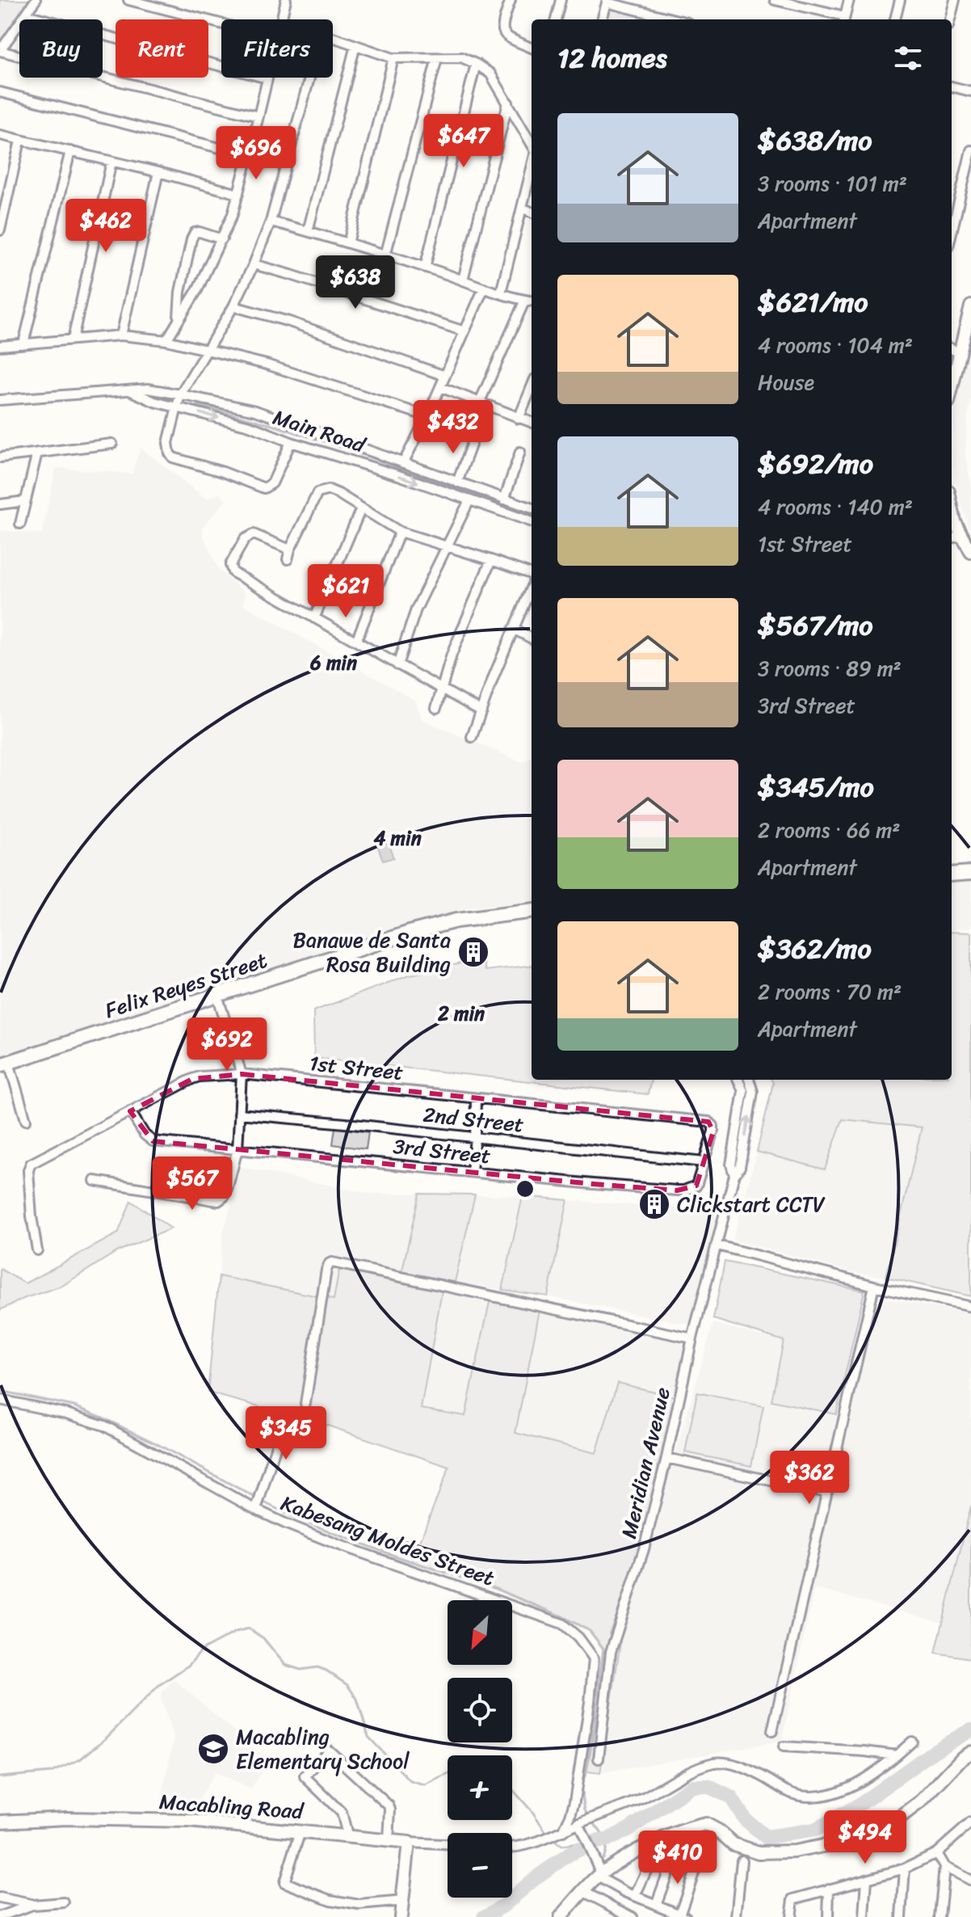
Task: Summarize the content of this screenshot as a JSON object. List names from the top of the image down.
{
  "streets": {
    "main road": ["Felix Reyes Street"],
    "street": [
      "Main Road",
      "1st Street",
      "2nd Street",
      "3rd Street",
      "Meridian Avenue",
      "Kabesang Moldes Street",
      "Macabling Road"
    ]
  },
  "crossings": [
    ["1st Street", "3rd Street"],
    ["2nd Street", "3rd Street"]
  ],
  "places": {
    "building": ["Banawe de Santa Rosa Building", "Clickstart CCTV"],
    "school or university": ["Macabling Elementary School"]
  },
  "north": "bottom left",
  "page": {
    "chip": ["Buy", "Rent", "Filters"],
    "heading": "12 homes",
    "list": [
      {
        "name": "$638/mo",
        "note": "3 rooms · 101 m² · Apartment"
      },
      {
        "name": "$621/mo",
        "note": "4 rooms · 104 m² · House"
      },
      {
        "name": "$692/mo",
        "note": "4 rooms · 140 m² · 1st Street"
      },
      {
        "name": "$567/mo",
        "note": "3 rooms · 89 m² · 3rd Street"
      },
      {
        "name": "$345/mo",
        "note": "2 rooms · 66 m² · Apartment"
      },
      {
        "name": "$362/mo",
        "note": "2 rooms · 70 m² · Apartment"
      }
    ],
    "price": [
      "$647",
      "$696",
      "$462",
      "$638",
      "$432",
      "$621",
      "$692",
      "$567",
      "$345",
      "$362",
      "$494",
      "$410"
    ],
    "map_buttons": ["+", "−"]
  },
  "rings": ["6 min", "4 min", "2 min"]
}
